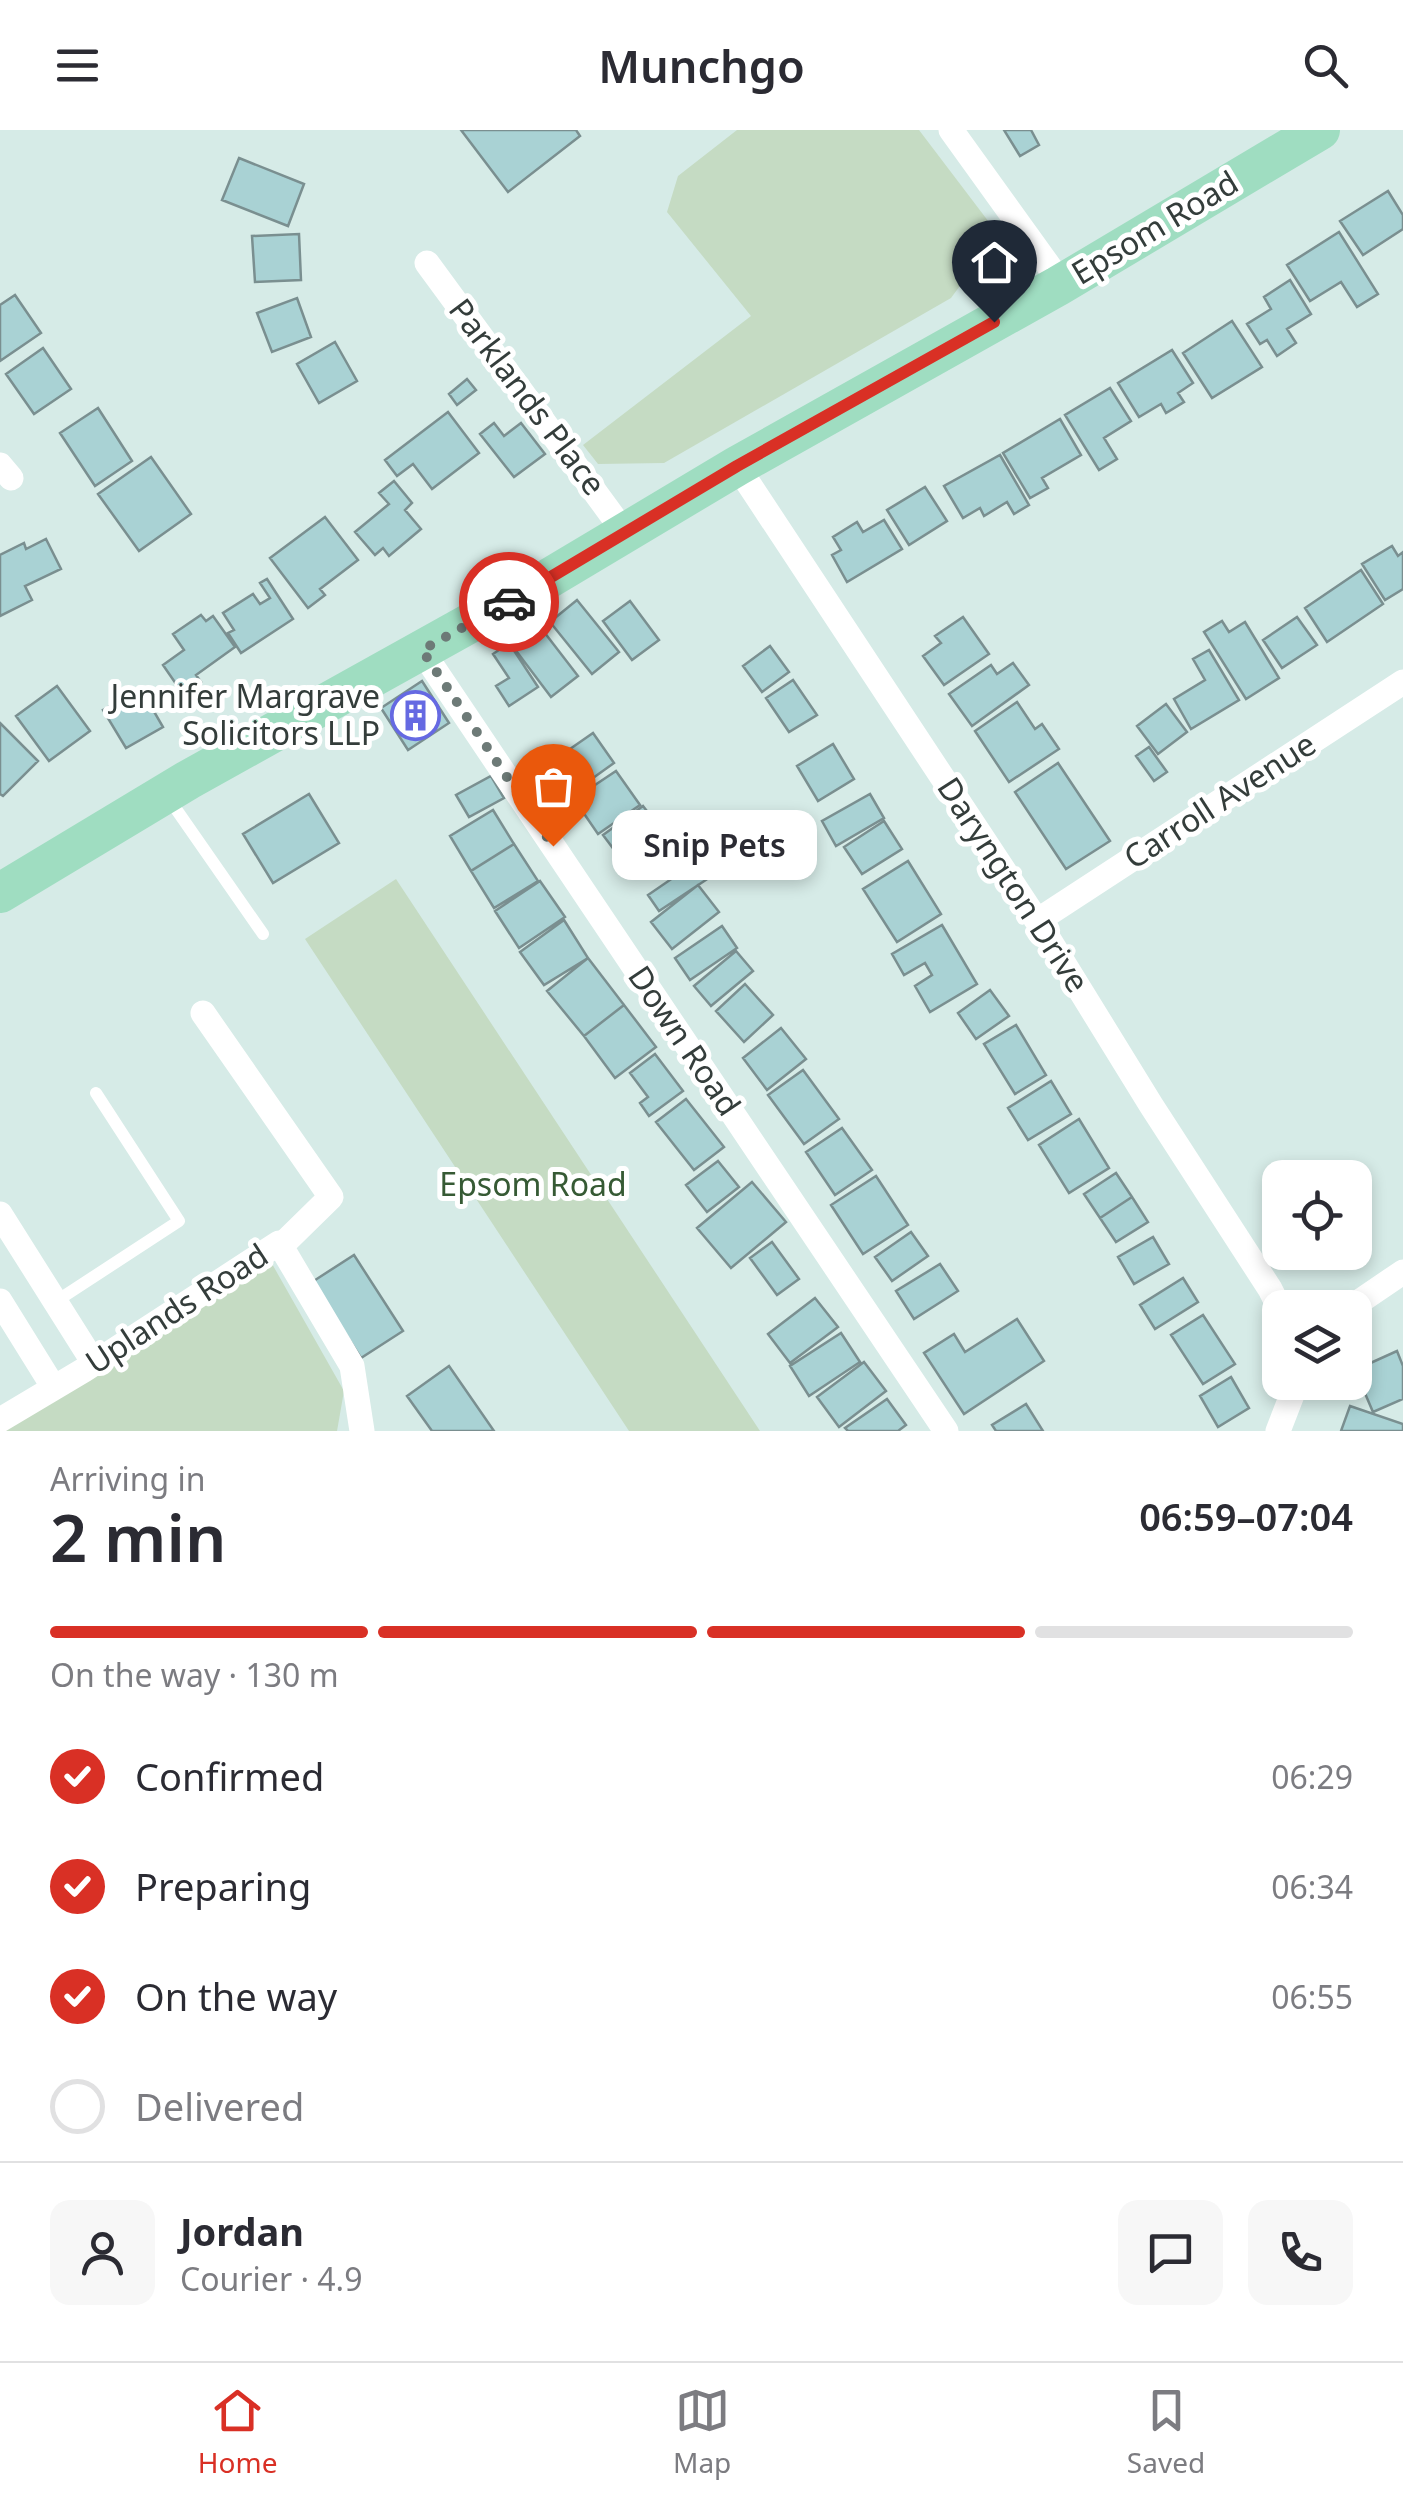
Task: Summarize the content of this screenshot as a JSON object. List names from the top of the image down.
{
  "streets": {
    "main road": ["Epsom Road"],
    "street": [
      "Parklands Place",
      "Carroll Avenue",
      "Daryngton Drive",
      "Down Road",
      "Uplands Road"
    ]
  },
  "crossings": [
    ["Epsom Road", "Parklands Place"],
    ["Epsom Road", "Daryngton Drive"],
    ["Epsom Road", "Down Road"],
    ["Carroll Avenue", "Daryngton Drive"]
  ],
  "parks": ["Epsom Road"],
  "places": {
    "building": ["Jennifer Margrave Solicitors LLP"],
    "other": ["Snip Pets"]
  },
  "page": {
    "header": "Munchgo",
    "bubble": "Snip Pets",
    "heading": ["2 min", "Arriving in", "06:59–07:04"],
    "panel": ["Jordan", "Courier · 4.9"],
    "bar": "On the way · 130 m",
    "list": [
      ["Confirmed", "06:29"],
      ["Preparing", "06:34"],
      ["On the way", "06:55"],
      "Delivered"
    ],
    "tabs": ["Home", "Map", "Saved"]
  }
}
